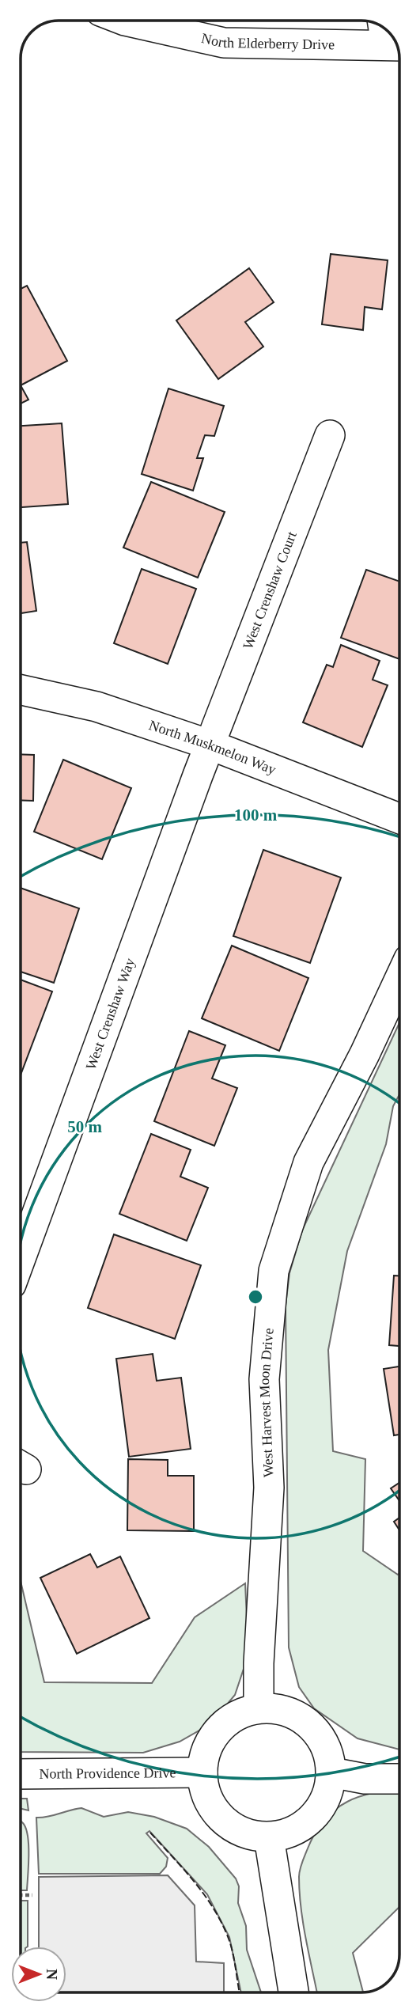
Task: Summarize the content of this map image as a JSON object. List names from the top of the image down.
{
  "streets": {
    "street": [
      "North Elderberry Drive",
      "West Crenshaw Court",
      "North Muskmelon Way",
      "West Crenshaw Way",
      "West Harvest Moon Drive",
      "North Providence Drive"
    ]
  },
  "crossings": [
    ["West Crenshaw Court", "North Muskmelon Way"],
    ["West Crenshaw Court", "West Crenshaw Way"],
    ["North Muskmelon Way", "West Crenshaw Way"],
    ["West Harvest Moon Drive", "North Providence Drive"]
  ],
  "north": "right",
  "rings": ["100 m", "50 m"]
}
